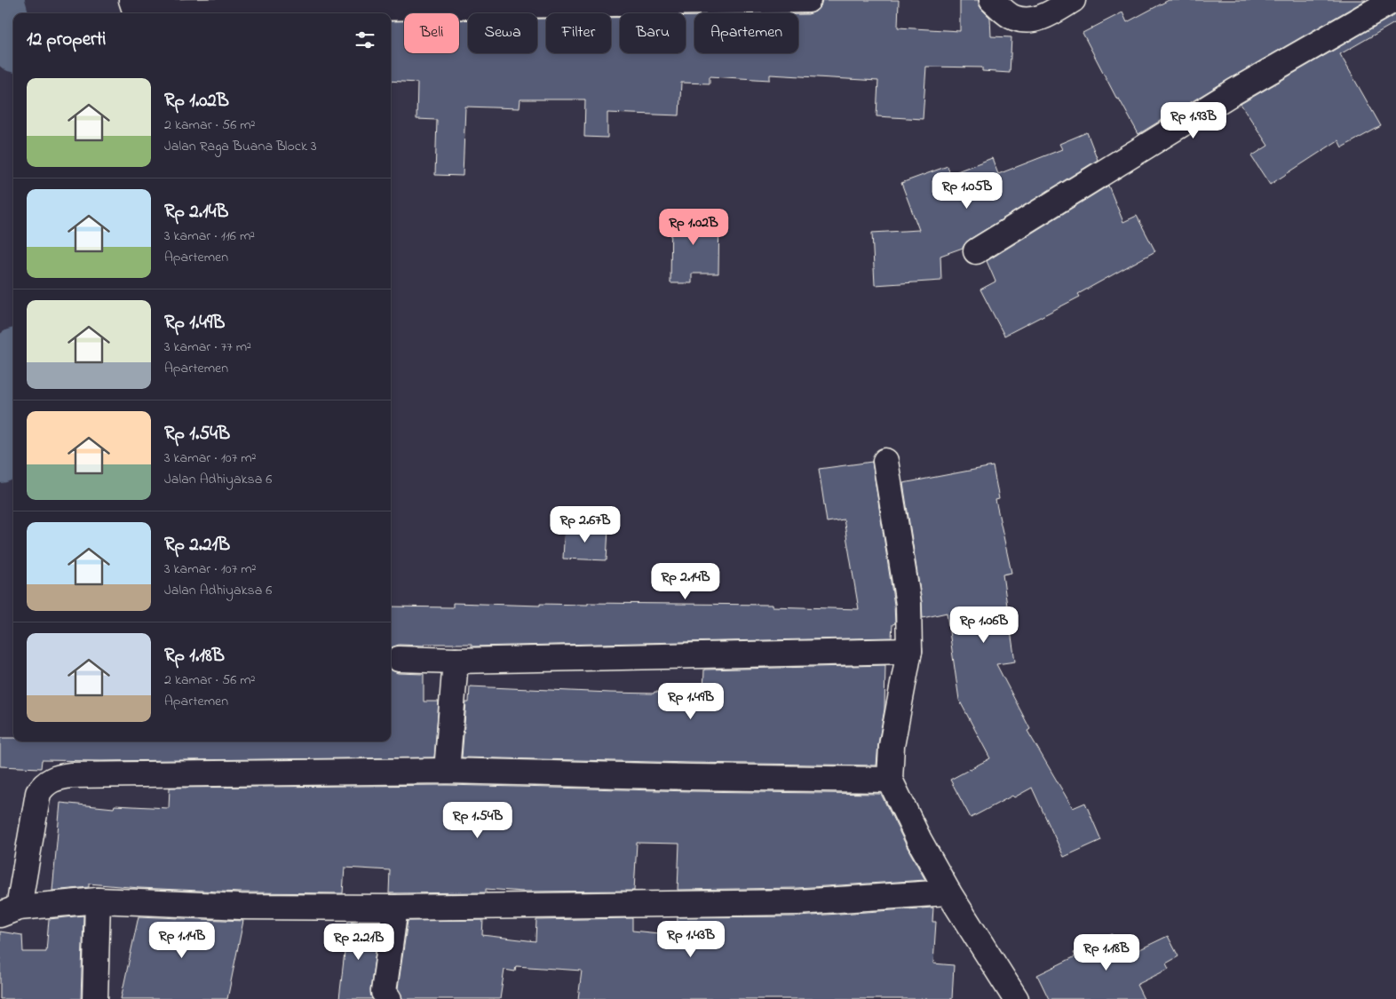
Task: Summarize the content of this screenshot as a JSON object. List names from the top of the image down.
{
  "page": {
    "chip": [
      "Beli",
      "Sewa",
      "Filter",
      "Baru",
      "Apartemen"
    ],
    "heading": "12 properti",
    "list": [
      {
        "name": "Rp 1.02B",
        "note": "2 kamar · 56 m² · Jalan Raga Buana Block 3"
      },
      {
        "name": "Rp 2.14B",
        "note": "3 kamar · 116 m² · Apartemen"
      },
      {
        "name": "Rp 1.49B",
        "note": "3 kamar · 77 m² · Apartemen"
      },
      {
        "name": "Rp 1.54B",
        "note": "3 kamar · 107 m² · Jalan Adhiyaksa 6"
      },
      {
        "name": "Rp 2.21B",
        "note": "3 kamar · 107 m² · Jalan Adhiyaksa 6"
      },
      {
        "name": "Rp 1.18B",
        "note": "2 kamar · 56 m² · Apartemen"
      }
    ],
    "price": [
      "Rp 1.93B",
      "Rp 1.05B",
      "Rp 1.02B",
      "Rp 2.67B",
      "Rp 2.14B",
      "Rp 1.06B",
      "Rp 1.49B",
      "Rp 1.54B",
      "Rp 1.43B",
      "Rp 1.14B",
      "Rp 2.21B",
      "Rp 1.18B"
    ]
  }
}
